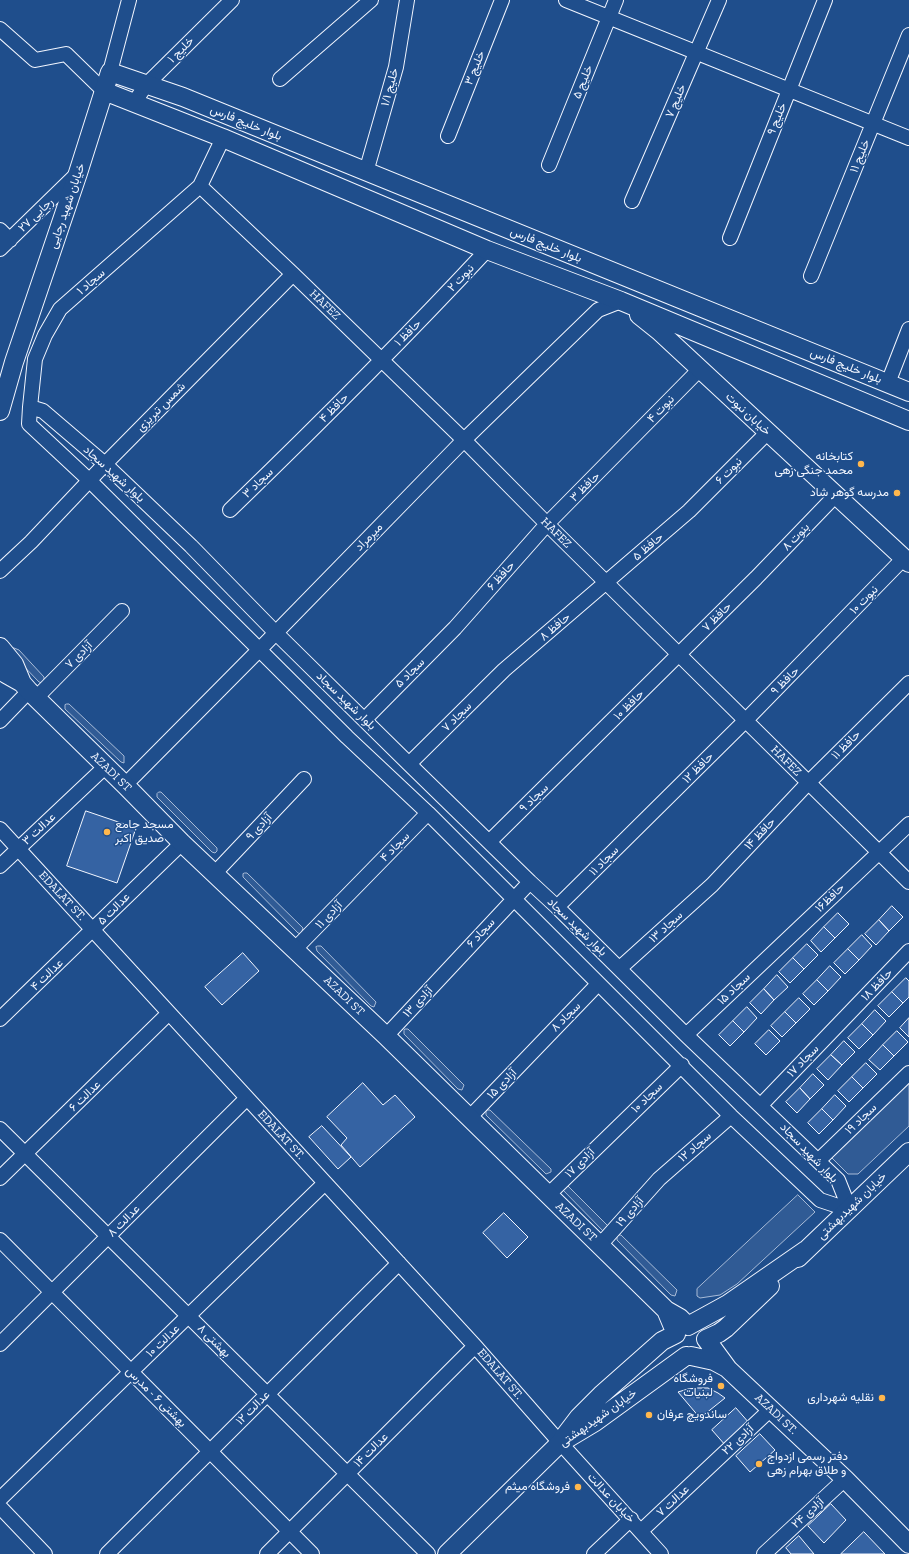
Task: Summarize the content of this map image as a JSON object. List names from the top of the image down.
{
  "streets": {
    "main road": [
      "بلوار خلیج فارس",
      "خیابان شهید رجایی",
      "خیابان نبوت",
      "AZADI ST",
      "خیابان شهیدبهشتی",
      "AZADI ST."
    ],
    "street": [
      "خلیج ۱",
      "خلیج ۳",
      "خلیج ۵",
      "خلیج ۱/۱",
      "خلیج ۷",
      "خلیج ۹",
      "خلیج ۱۱",
      "رجایی ۲۷",
      "نبوت ۲",
      "سجاد ۱",
      "HAFEZ",
      "حافظ ۱",
      "شمس تبریزی",
      "حافظ ۴",
      "نبوت ۴",
      "نبوت ۶",
      "بلوار شهید سجاد",
      "سجاد ۳",
      "حافظ ۳",
      "میرمراد",
      "بنوت ۸",
      "حافظ ۵",
      "حافظ ۶",
      "نبوت ۱۰",
      "حافظ ۷",
      "حافظ ۸",
      "آزادی ۷",
      "سجاد ۵",
      "حافظ ۹",
      "حافظ ۱۰",
      "سجاد ۷",
      "حافظ ۱۱",
      "حافظ ۱۲",
      "سجاد ۹",
      "آزادی ۹",
      "عدالت ۳",
      "حافظ ۱۴",
      "سجاد ۴",
      "سجاد ۱۱",
      "EDALAT ST.",
      "حافظ۱۶",
      "عدالت ۵",
      "آزادی ۱۱",
      "سجاد ۱۳",
      "سجاد ۶",
      "عدالت ۴",
      "حافظ ۱۸",
      "سجاد ۱۵",
      "آزادی ۱۳",
      "سجاد ۸",
      "سجاد ۱۷",
      "آزادی ۱۵",
      "عدالت ۶",
      "سجاد ۱۰",
      "سجاد ۱۹",
      "سجاد ۱۲",
      "آزادی ۱۷",
      "آزادی ۱۹",
      "عدالت ۸",
      "عدالت ۱۰",
      "بهشتی ۸",
      "بهشتی ۶ - مدرس",
      "عدالت ۱۲",
      "آزادی ۲۲",
      "عدالت ۱۴",
      "خیابان عدالت",
      "عدالت ۷",
      "آزادی ۲۴"
    ]
  },
  "crossings": [
    ["خلیج ۱", "بلوار خلیج فارس"],
    ["خلیج ۱/۱", "بلوار خلیج فارس"],
    ["بلوار خلیج فارس", "خیابان شهید رجایی"],
    ["خیابان شهید رجایی", "رجایی ۲۷"],
    ["نبوت ۲", "حافظ ۱"],
    ["سجاد ۱", "HAFEZ"],
    ["سجاد ۱", "بلوار شهید سجاد"],
    ["HAFEZ", "حافظ ۱"],
    ["HAFEZ", "شمس تبریزی"],
    ["HAFEZ", "حافظ ۴"],
    ["HAFEZ", "حافظ ۳"],
    ["HAFEZ", "میرمراد"],
    ["HAFEZ", "حافظ ۵"],
    ["HAFEZ", "حافظ ۶"],
    ["HAFEZ", "حافظ ۷"],
    ["HAFEZ", "حافظ ۸"],
    ["HAFEZ", "حافظ ۹"],
    ["HAFEZ", "حافظ ۱۰"],
    ["HAFEZ", "حافظ ۱۱"],
    ["HAFEZ", "حافظ ۱۲"],
    ["HAFEZ", "حافظ ۱۴"],
    ["HAFEZ", "حافظ۱۶"],
    ["حافظ ۱", "حافظ ۴"],
    ["شمس تبریزی", "بلوار شهید سجاد"],
    ["حافظ ۴", "سجاد ۳"],
    ["نبوت ۴", "خیابان نبوت"],
    ["نبوت ۴", "حافظ ۳"],
    ["خیابان نبوت", "نبوت ۶"],
    ["خیابان نبوت", "میرمراد"],
    ["خیابان نبوت", "بنوت ۸"],
    ["خیابان نبوت", "نبوت ۱۰"],
    ["نبوت ۶", "حافظ ۵"],
    ["بلوار شهید سجاد", "میرمراد"],
    ["بلوار شهید سجاد", "سجاد ۵"],
    ["بلوار شهید سجاد", "سجاد ۷"],
    ["بلوار شهید سجاد", "سجاد ۹"],
    ["بلوار شهید سجاد", "سجاد ۴"],
    ["بلوار شهید سجاد", "سجاد ۱۱"],
    ["بلوار شهید سجاد", "سجاد ۱۳"],
    ["بلوار شهید سجاد", "سجاد ۶"],
    ["بلوار شهید سجاد", "سجاد ۱۵"],
    ["بلوار شهید سجاد", "سجاد ۸"],
    ["بلوار شهید سجاد", "سجاد ۱۷"],
    ["بلوار شهید سجاد", "سجاد ۱۰"],
    ["بلوار شهید سجاد", "سجاد ۱۹"],
    ["بلوار شهید سجاد", "سجاد ۱۲"],
    ["بلوار شهید سجاد", "خیابان شهیدبهشتی"],
    ["حافظ ۳", "حافظ ۶"],
    ["میرمراد", "AZADI ST"],
    ["بنوت ۸", "حافظ ۷"],
    ["حافظ ۵", "حافظ ۸"],
    ["حافظ ۶", "سجاد ۵"],
    ["نبوت ۱۰", "حافظ ۹"],
    ["حافظ ۷", "حافظ ۱۰"],
    ["حافظ ۸", "سجاد ۷"],
    ["آزادی ۷", "AZADI ST"],
    ["حافظ ۹", "حافظ ۱۲"],
    ["حافظ ۱۰", "سجاد ۹"],
    ["حافظ ۱۱", "حافظ ۱۴"],
    ["حافظ ۱۲", "سجاد ۱۱"],
    ["AZADI ST", "آزادی ۹"],
    ["AZADI ST", "عدالت ۳"],
    ["AZADI ST", "عدالت ۵"],
    ["AZADI ST", "آزادی ۱۱"],
    ["AZADI ST", "آزادی ۱۳"],
    ["AZADI ST", "آزادی ۱۵"],
    ["AZADI ST", "آزادی ۱۷"],
    ["AZADI ST", "خیابان شهیدبهشتی"],
    ["AZADI ST", "آزادی ۱۹"],
    ["عدالت ۳", "EDALAT ST."],
    ["حافظ ۱۴", "سجاد ۱۳"],
    ["سجاد ۴", "آزادی ۱۱"],
    ["EDALAT ST.", "عدالت ۵"],
    ["EDALAT ST.", "عدالت ۴"],
    ["EDALAT ST.", "عدالت ۶"],
    ["EDALAT ST.", "خیابان شهیدبهشتی"],
    ["EDALAT ST.", "عدالت ۸"],
    ["EDALAT ST.", "عدالت ۱۰"],
    ["EDALAT ST.", "عدالت ۱۲"],
    ["EDALAT ST.", "عدالت ۱۴"],
    ["EDALAT ST.", "خیابان عدالت"],
    ["حافظ۱۶", "سجاد ۱۵"],
    ["عدالت ۵", "عدالت ۴"],
    ["سجاد ۶", "آزادی ۱۳"],
    ["حافظ ۱۸", "سجاد ۱۷"],
    ["سجاد ۸", "آزادی ۱۵"],
    ["عدالت ۶", "بهشتی ۸"],
    ["سجاد ۱۰", "آزادی ۱۷"],
    ["سجاد ۱۲", "آزادی ۱۹"],
    ["خیابان شهیدبهشتی", "خیابان عدالت"],
    ["عدالت ۸", "بهشتی ۸"],
    ["عدالت ۸", "بهشتی ۶ - مدرس"],
    ["عدالت ۱۰", "بهشتی ۸"],
    ["عدالت ۱۰", "بهشتی ۶ - مدرس"],
    ["بهشتی ۸", "عدالت ۱۲"],
    ["بهشتی ۸", "عدالت ۱۴"],
    ["بهشتی ۶ - مدرس", "عدالت ۱۲"],
    ["بهشتی ۶ - مدرس", "عدالت ۱۴"],
    ["AZADI ST.", "آزادی ۲۲"],
    ["AZADI ST.", "آزادی ۲۴"],
    ["آزادی ۲۲", "عدالت ۷"],
    ["خیابان عدالت", "عدالت ۷"]
  ],
  "places": [
    "کتابخانه محمد جنگی زهی",
    "مدرسه گوهر شاد",
    "مسجد جامع صدیق اکبر",
    "فروشگاه لبنیات",
    "نقلیه شهرداری",
    "ساندویچ عرفان",
    "دفتر رسمی ازدواج و طلاق بهرام زهی",
    "فروشگاه میثم"
  ]
}
